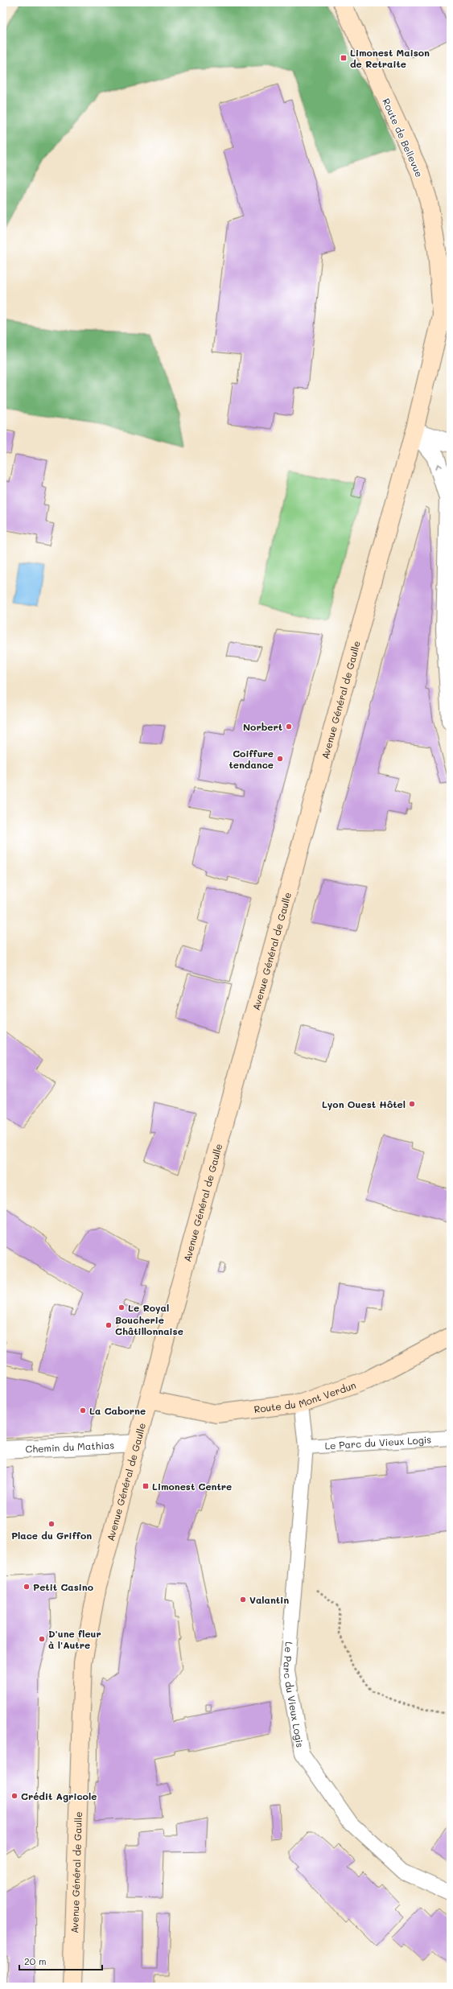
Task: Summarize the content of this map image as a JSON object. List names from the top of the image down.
{
  "streets": {
    "main road": ["Route de Bellevue", "Avenue Général de Gaulle", "Route du Mont Verdun"],
    "street": ["Chemin du Mathias"],
    "lane": ["Le Parc du Vieux Logis"]
  },
  "crossings": [
    ["Route de Bellevue", "Avenue Général de Gaulle"],
    ["Avenue Général de Gaulle", "Route du Mont Verdun"],
    ["Avenue Général de Gaulle", "Chemin du Mathias"],
    ["Route du Mont Verdun", "Le Parc du Vieux Logis"]
  ],
  "places": {
    "transit": ["Limonest Maison de Retraite", "Limonest Centre"],
    "other": [
      "Norbert",
      "Coiffure tendance",
      "Lyon Ouest Hôtel",
      "Le Royal",
      "Boucherie Châtillonnaise",
      "La Caborne",
      "Place du Griffon",
      "Petit Casino",
      "Valantin",
      "D'une fleur à l'Autre",
      "Crédit Agricole"
    ]
  },
  "scale_bar": "20 m"
}
